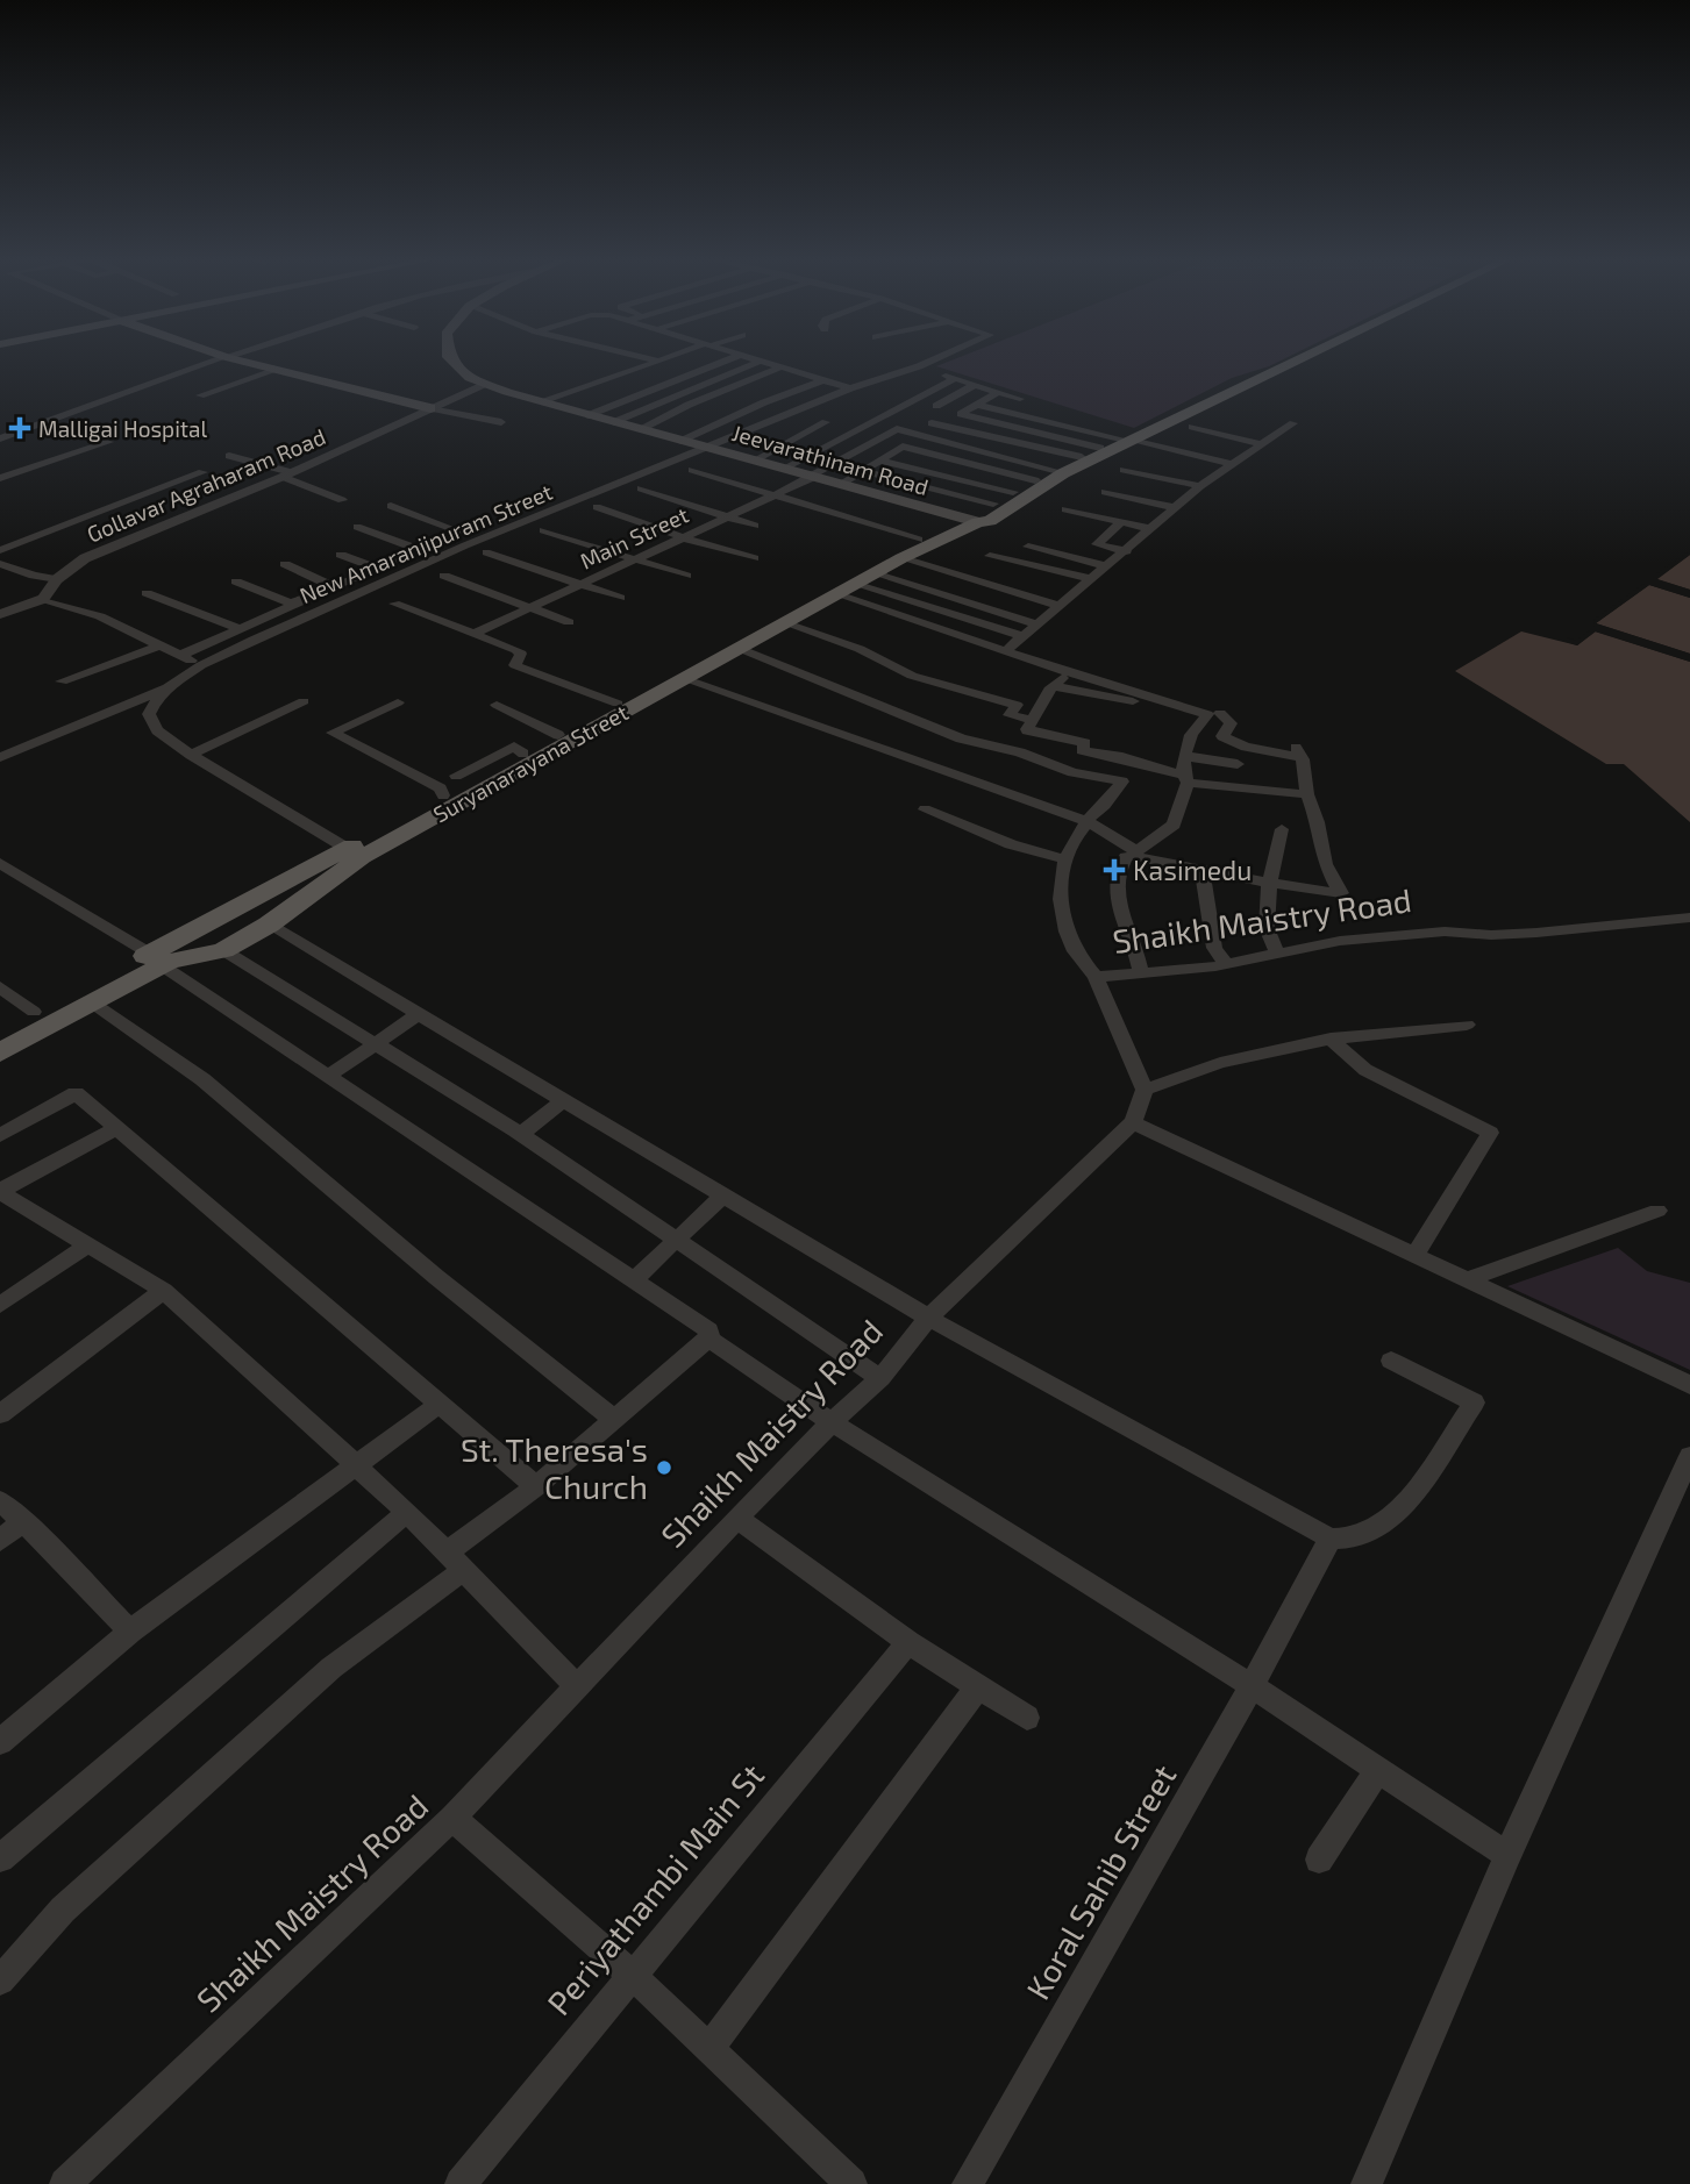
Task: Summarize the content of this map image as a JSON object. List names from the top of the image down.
{
  "streets": {
    "main road": ["Jeevarathinam Road", "Suryanarayana Street"],
    "street": [
      "Gollavar Agraharam Road",
      "Main Street",
      "New Amaranjipuram Street",
      "Shaikh Maistry Road",
      "Koral Sahib Street",
      "Periyathambi Main St"
    ]
  },
  "crossings": [
    ["Jeevarathinam Road", "Gollavar Agraharam Road"],
    ["Jeevarathinam Road", "Main Street"],
    ["Jeevarathinam Road", "New Amaranjipuram Street"],
    ["Jeevarathinam Road", "Suryanarayana Street"],
    ["Main Street", "Suryanarayana Street"]
  ],
  "places": {
    "health": ["Malligai Hospital", "Kasimedu"],
    "other": ["St. Theresa's Church"]
  }
}
